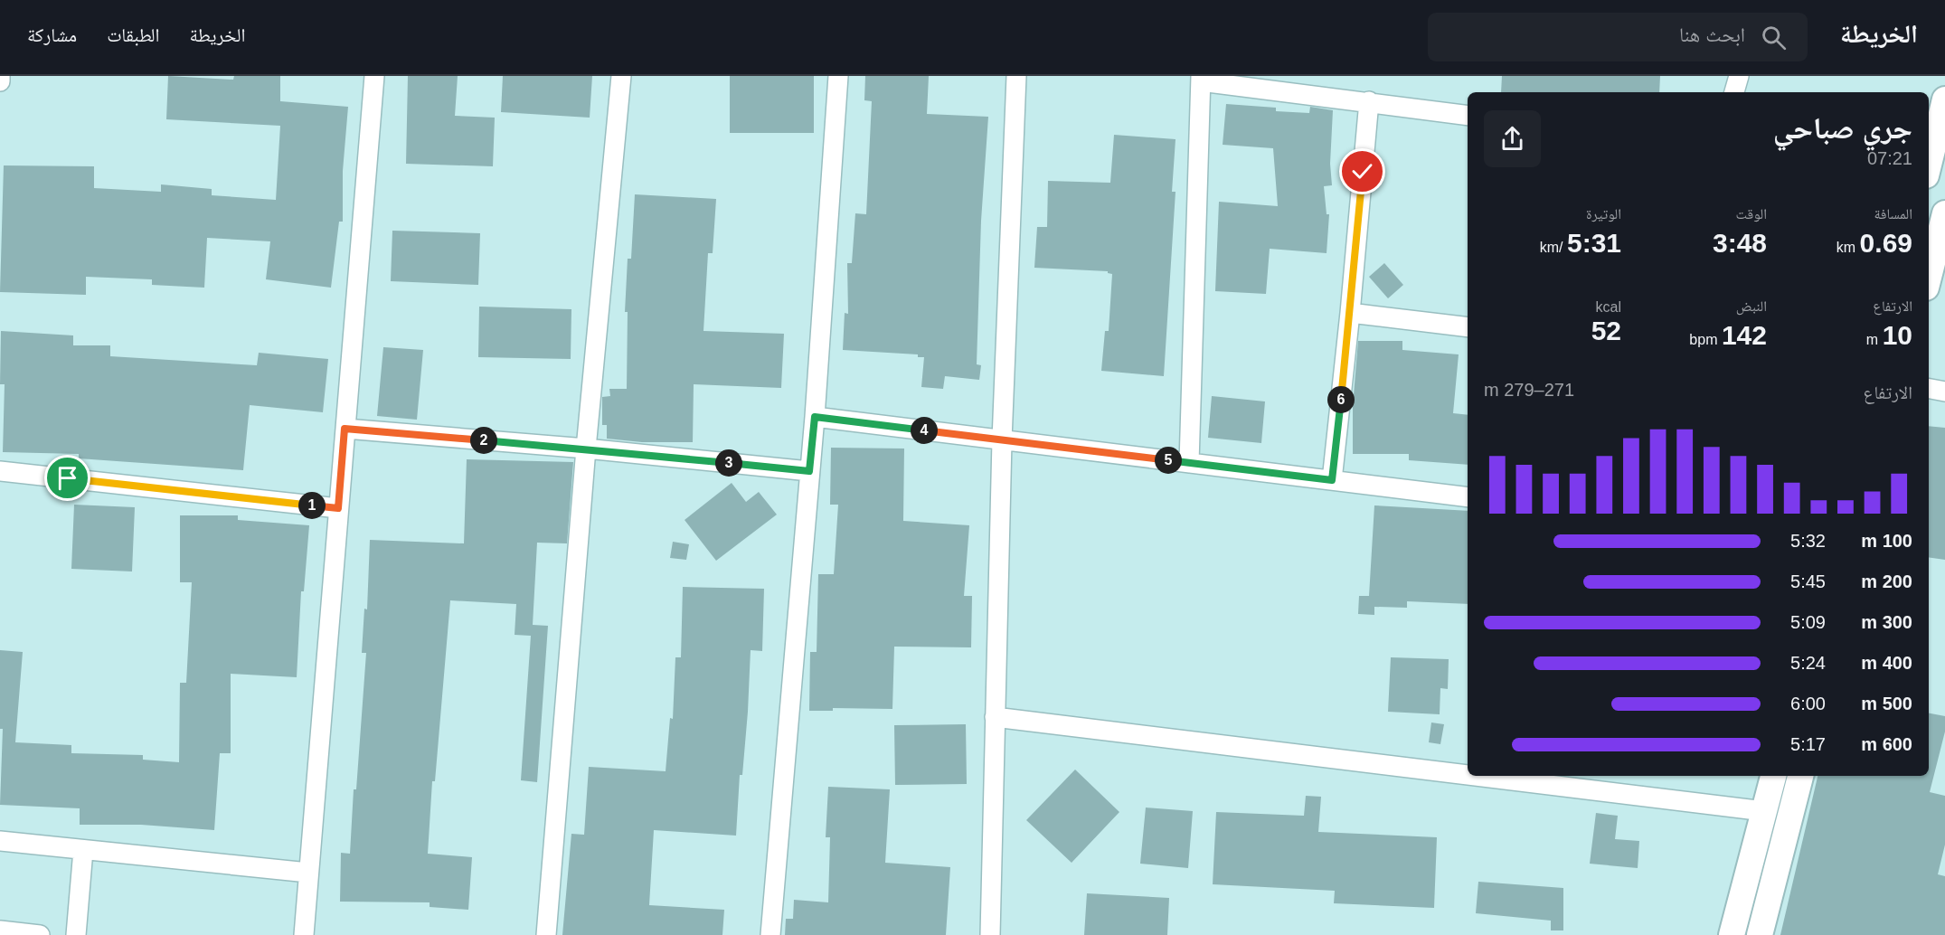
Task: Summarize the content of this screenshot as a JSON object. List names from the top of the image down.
{
  "page": {
    "header": "الخريطة",
    "search": "ابحث هنا",
    "nav": ["الخريطة", "الطبقات", "مشاركة"],
    "heading": ["جري صباحي", "07:21"],
    "stats": [
      ["المسافة", "0.69 km"],
      ["الوقت", "3:48"],
      ["الوتيرة", "5:31 /km"],
      ["الارتفاع", "10 m"],
      ["النبض", "142 bpm"],
      ["kcal", "52"]
    ],
    "chart": ["الارتفاع", "271–279 m"],
    "pins": [
      "6",
      "4",
      "2",
      "5",
      "3",
      "1"
    ],
    "list": [
      {
        "name": "100 m",
        "note": "5:32"
      },
      {
        "name": "200 m",
        "note": "5:45"
      },
      {
        "name": "300 m",
        "note": "5:09"
      },
      {
        "name": "400 m",
        "note": "5:24"
      },
      {
        "name": "500 m",
        "note": "6:00"
      },
      {
        "name": "600 m",
        "note": "5:17"
      }
    ]
  }
}
